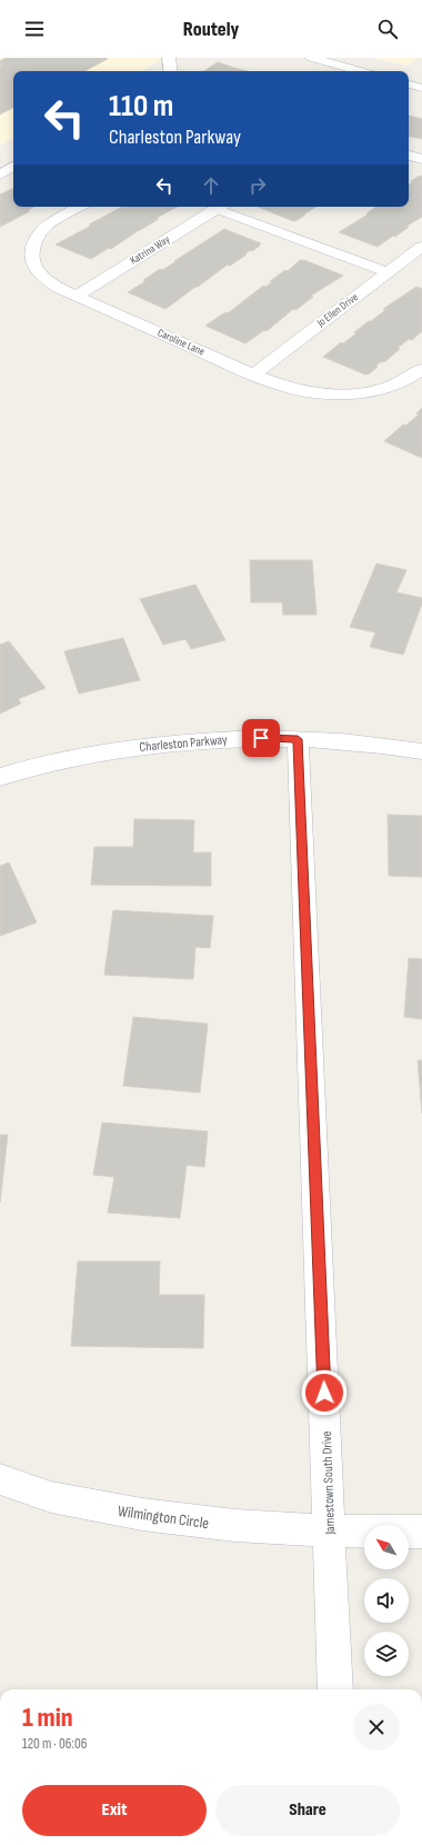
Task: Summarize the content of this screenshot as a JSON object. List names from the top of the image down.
{
  "streets": {
    "street": [
      "Katrina Way",
      "Jo Ellen Drive",
      "Caroline Lane",
      "Charleston Parkway",
      "Jamestown South Drive",
      "Wilmington Circle"
    ]
  },
  "crossings": [
    ["Katrina Way", "Caroline Lane"],
    ["Jo Ellen Drive", "Caroline Lane"],
    ["Charleston Parkway", "Jamestown South Drive"],
    ["Jamestown South Drive", "Wilmington Circle"]
  ],
  "north": "top left",
  "page": {
    "header": "Routely",
    "turn": ["110 m", "Charleston Parkway"],
    "heading": ["1 min", "120 m · 06:06"],
    "buttons": ["Exit", "Share"]
  }
}
